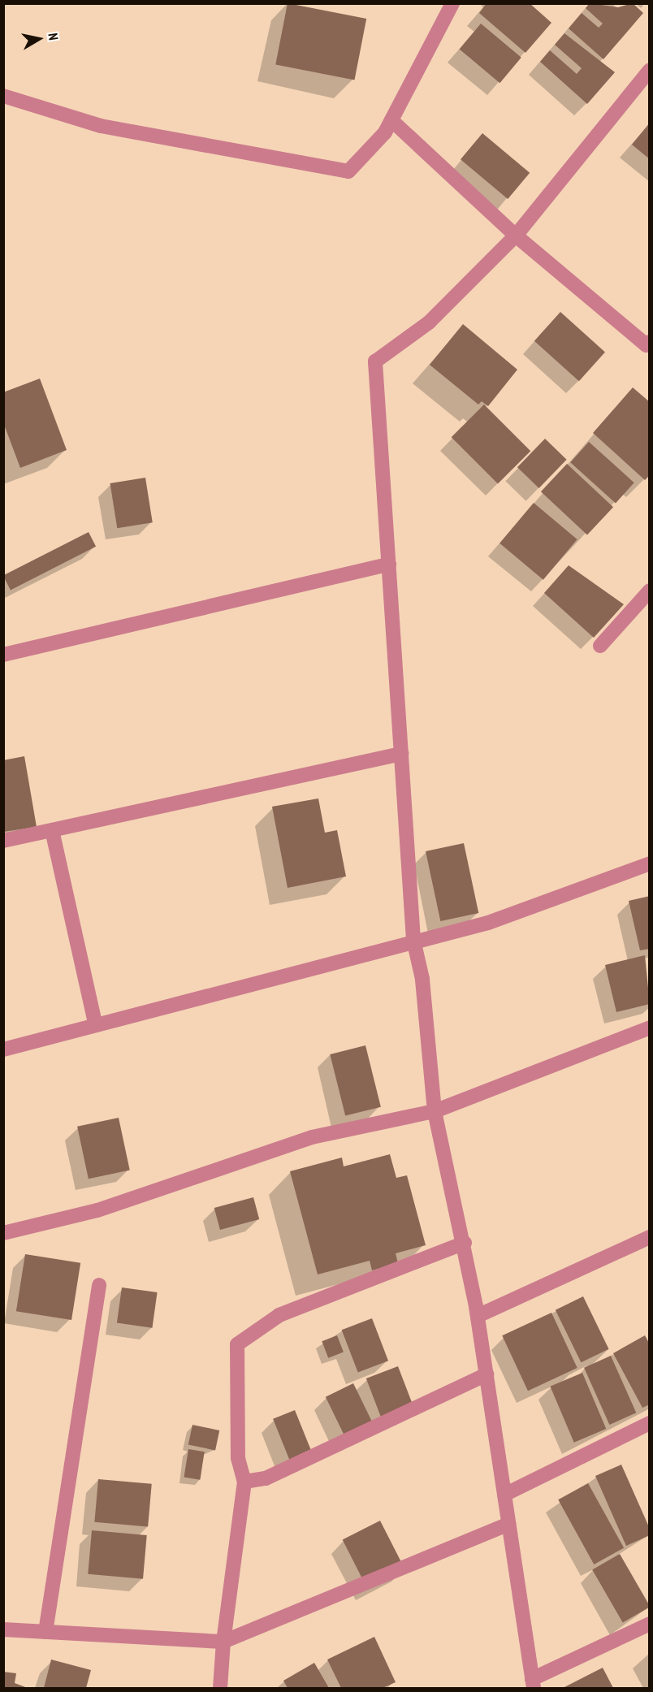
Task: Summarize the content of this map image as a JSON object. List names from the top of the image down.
{
  "north": "right"
}
